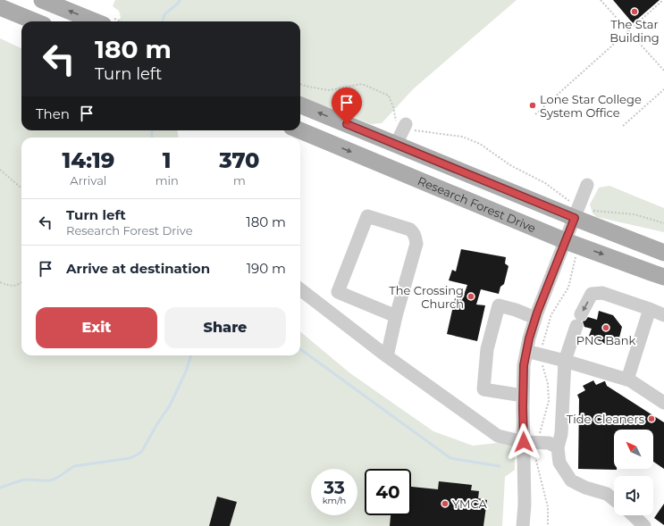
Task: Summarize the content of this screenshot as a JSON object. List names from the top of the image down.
{
  "streets": {
    "main road": ["Research Forest Drive"]
  },
  "places": [
    "The Star Building",
    "Lone Star College System Office",
    "The Crossing Church",
    "PNC Bank",
    "Tide Cleaners",
    "YMCA"
  ],
  "north": "top left",
  "page": {
    "turn": ["180 m", "Turn left"],
    "then": "Then",
    "eta": [
      "14:19",
      "Arrival",
      "1",
      "min",
      "370",
      "m"
    ],
    "list": [
      {
        "name": "Turn left",
        "note": "Research Forest Drive",
        "value": "180 m"
      },
      {
        "name": "Arrive at destination",
        "value": "190 m"
      }
    ],
    "buttons": ["Exit", "Share"],
    "speed": "33 km/h",
    "limit": "40"
  }
}
